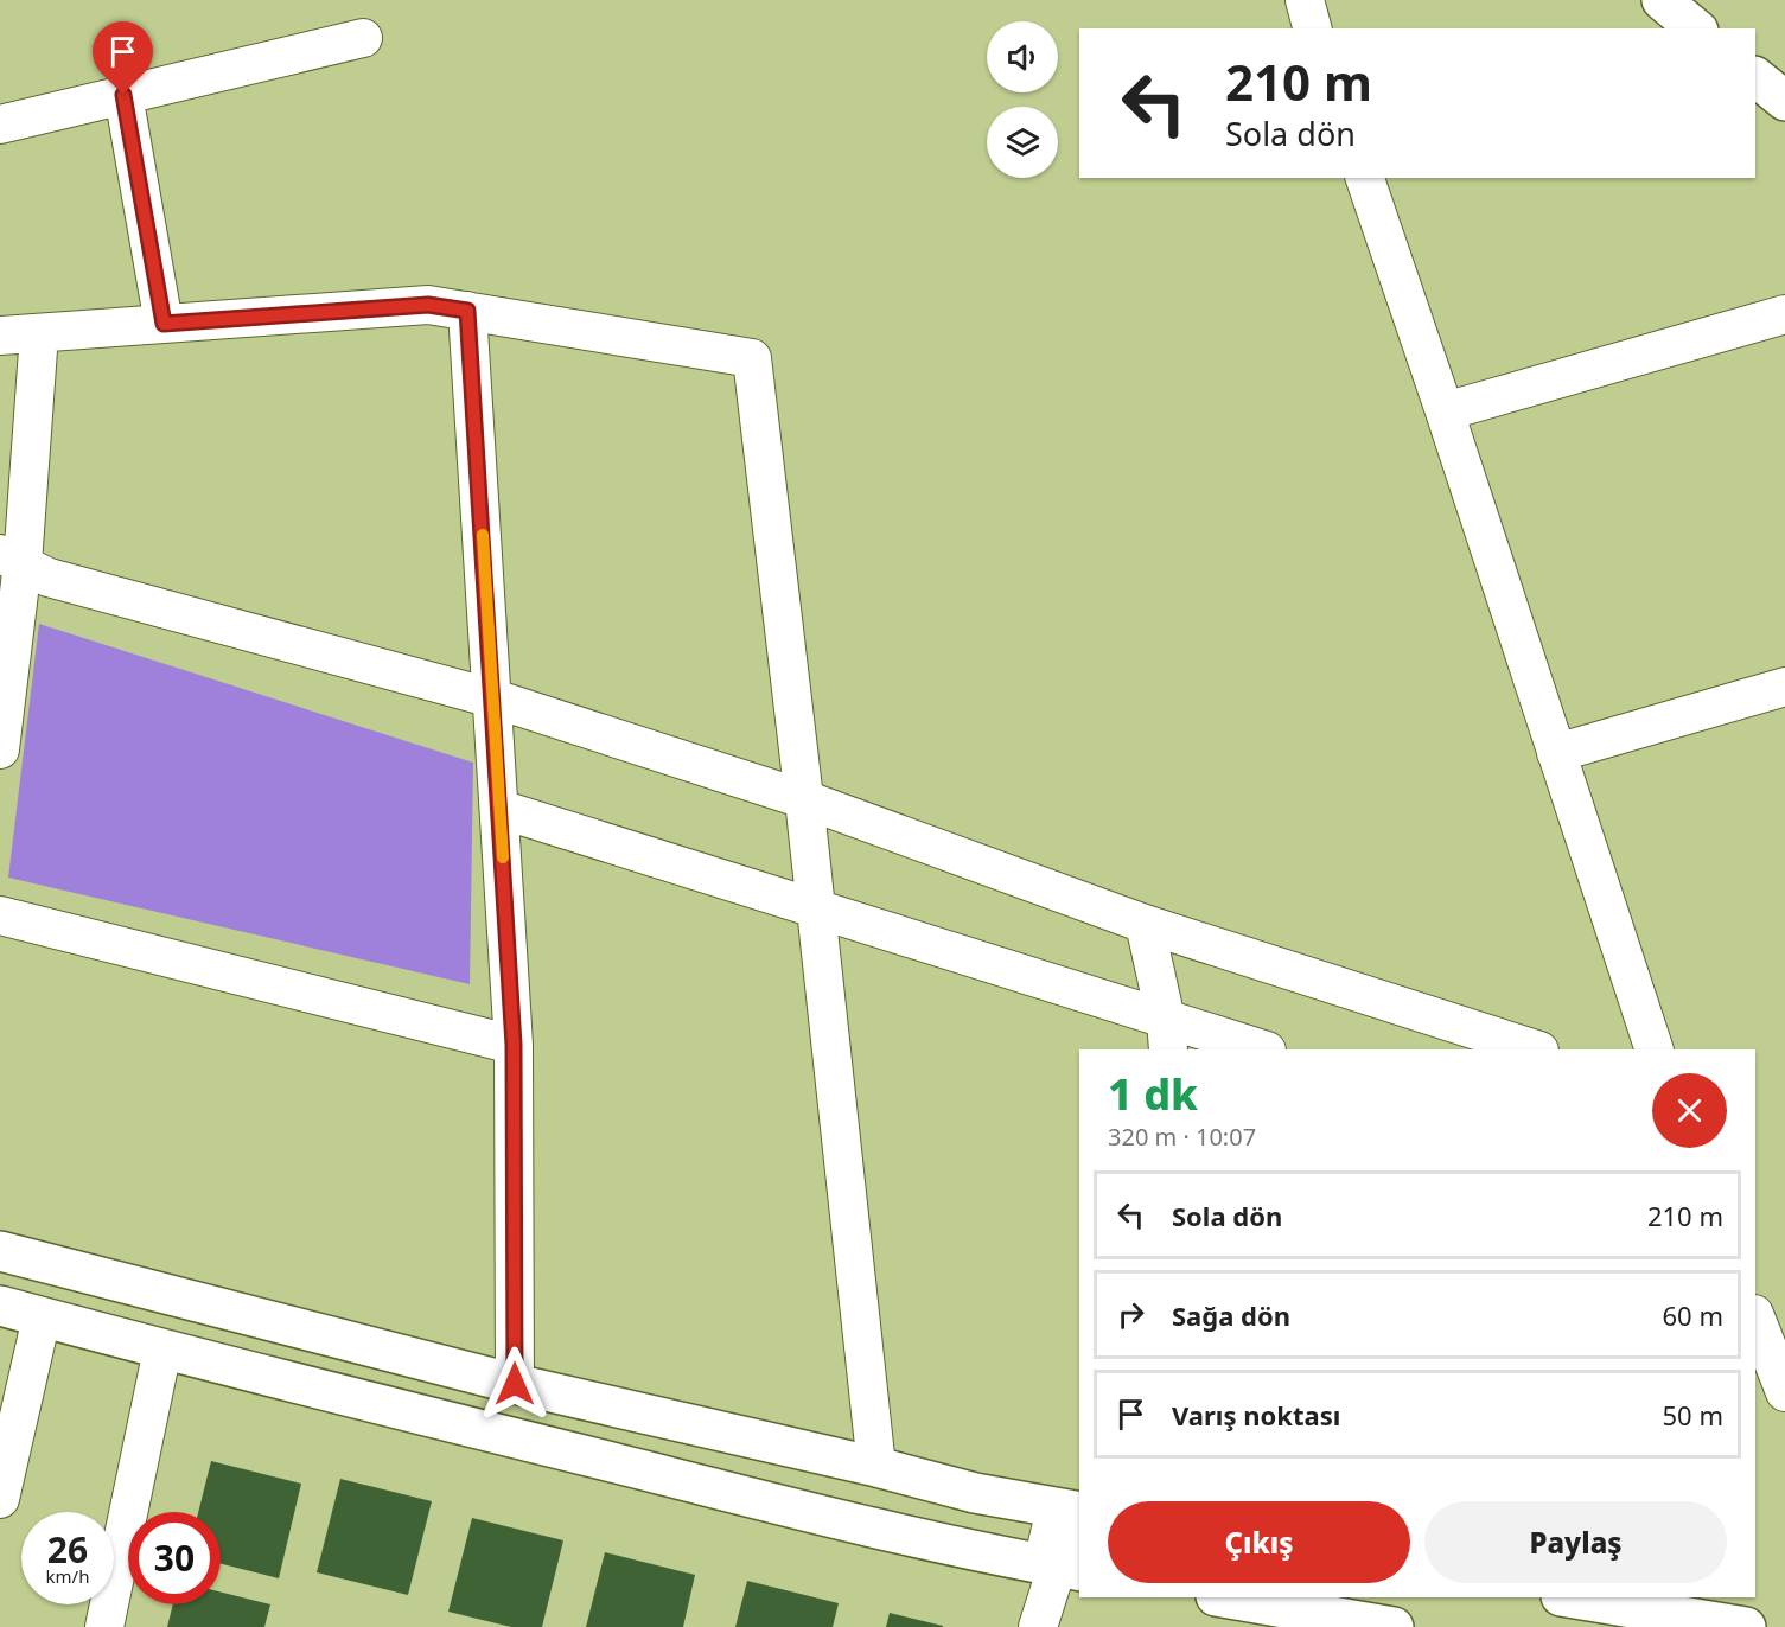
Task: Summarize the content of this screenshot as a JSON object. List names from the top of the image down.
{
  "page": {
    "turn": ["210 m", "Sola dön"],
    "heading": ["1 dk", "320 m · 10:07"],
    "list": [
      {
        "name": "Sola dön",
        "value": "210 m"
      },
      {
        "name": "Sağa dön",
        "value": "60 m"
      },
      {
        "name": "Varış noktası",
        "value": "50 m"
      }
    ],
    "buttons": ["Çıkış", "Paylaş"],
    "speed": "26 km/h",
    "limit": "30"
  }
}
